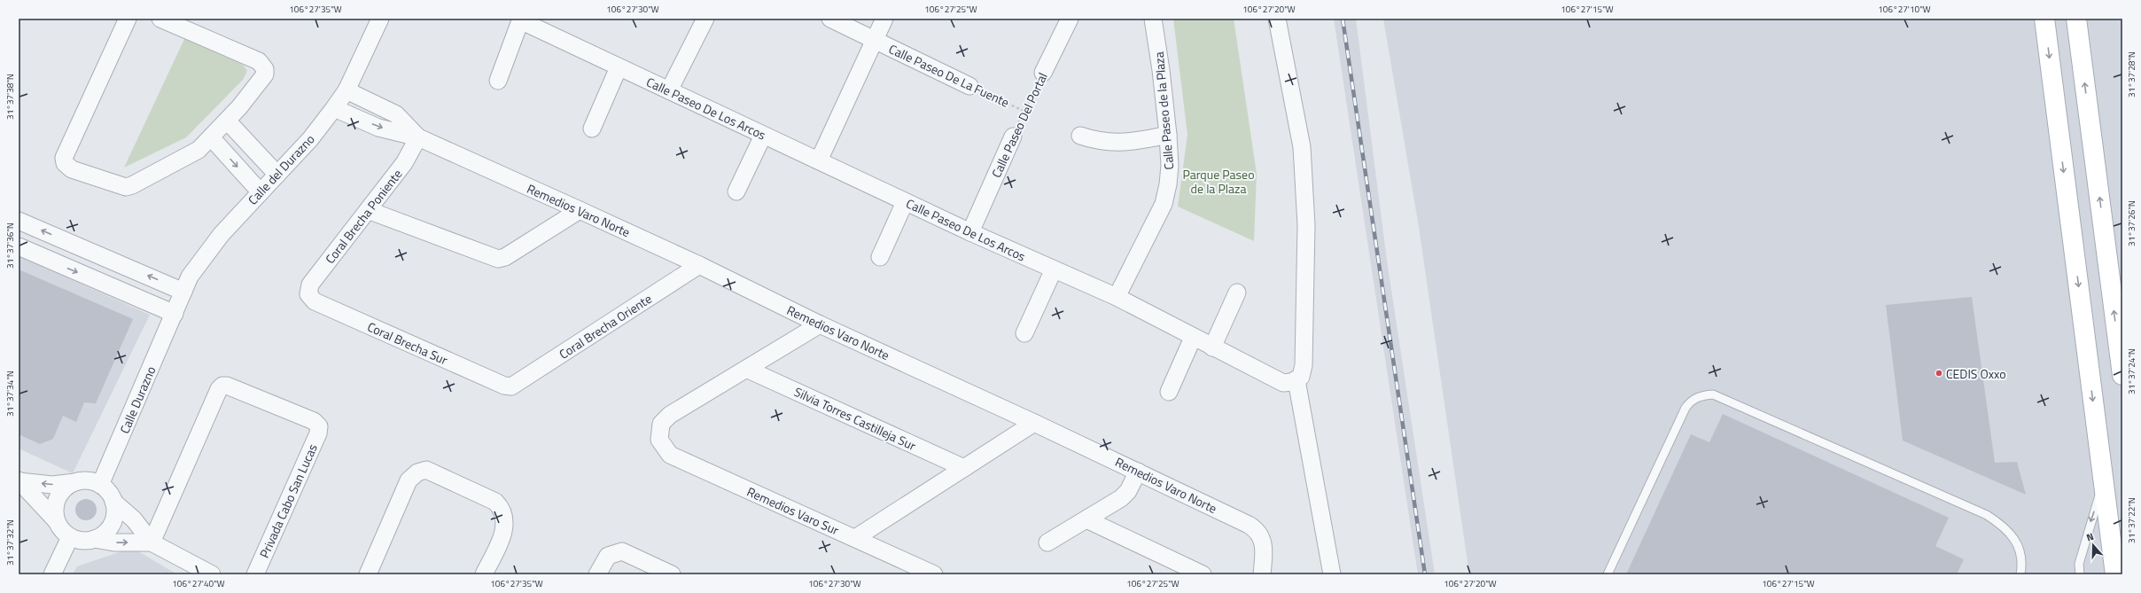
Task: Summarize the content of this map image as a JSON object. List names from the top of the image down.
{
  "streets": {
    "street": [
      "Calle Paseo De La Fuente",
      "Calle Paseo De Los Arcos",
      "Calle Paseo de la Plaza",
      "Calle Paseo Del Portal",
      "Calle del Durazno",
      "Remedios Varo Norte",
      "Coral Brecha Poniente",
      "Coral Brecha Oriente",
      "Coral Brecha Sur",
      "Calle Durazno",
      "Silvia Torres Castilleja Sur",
      "Privada Cabo San Lucas",
      "Remedios Varo Sur"
    ]
  },
  "crossings": [
    ["Calle Paseo De La Fuente", "Calle Paseo De Los Arcos"],
    ["Calle Paseo De La Fuente", "Calle Paseo Del Portal"],
    ["Calle Paseo De Los Arcos", "Calle Paseo de la Plaza"],
    ["Calle Paseo De Los Arcos", "Calle Paseo Del Portal"],
    ["Calle del Durazno", "Remedios Varo Norte"],
    ["Calle del Durazno", "Calle Durazno"],
    ["Remedios Varo Norte", "Coral Brecha Poniente"],
    ["Remedios Varo Norte", "Coral Brecha Oriente"],
    ["Coral Brecha Poniente", "Coral Brecha Sur"],
    ["Coral Brecha Oriente", "Coral Brecha Sur"],
    ["Silvia Torres Castilleja Sur", "Remedios Varo Sur"]
  ],
  "parks": ["Parque Paseo de la Plaza"],
  "places": ["CEDIS Oxxo"],
  "north": "top",
  "coordinates": [
    "106°27'35\"W",
    "106°27'30\"W",
    "106°27'25\"W",
    "106°27'20\"W",
    "106°27'15\"W",
    "106°27'10\"W",
    "31°37'28\"N",
    "31°37'38\"N",
    "31°37'26\"N",
    "31°37'36\"N",
    "31°37'24\"N",
    "31°37'34\"N",
    "31°37'22\"N",
    "31°37'32\"N",
    "106°27'40\"W"
  ]
}
